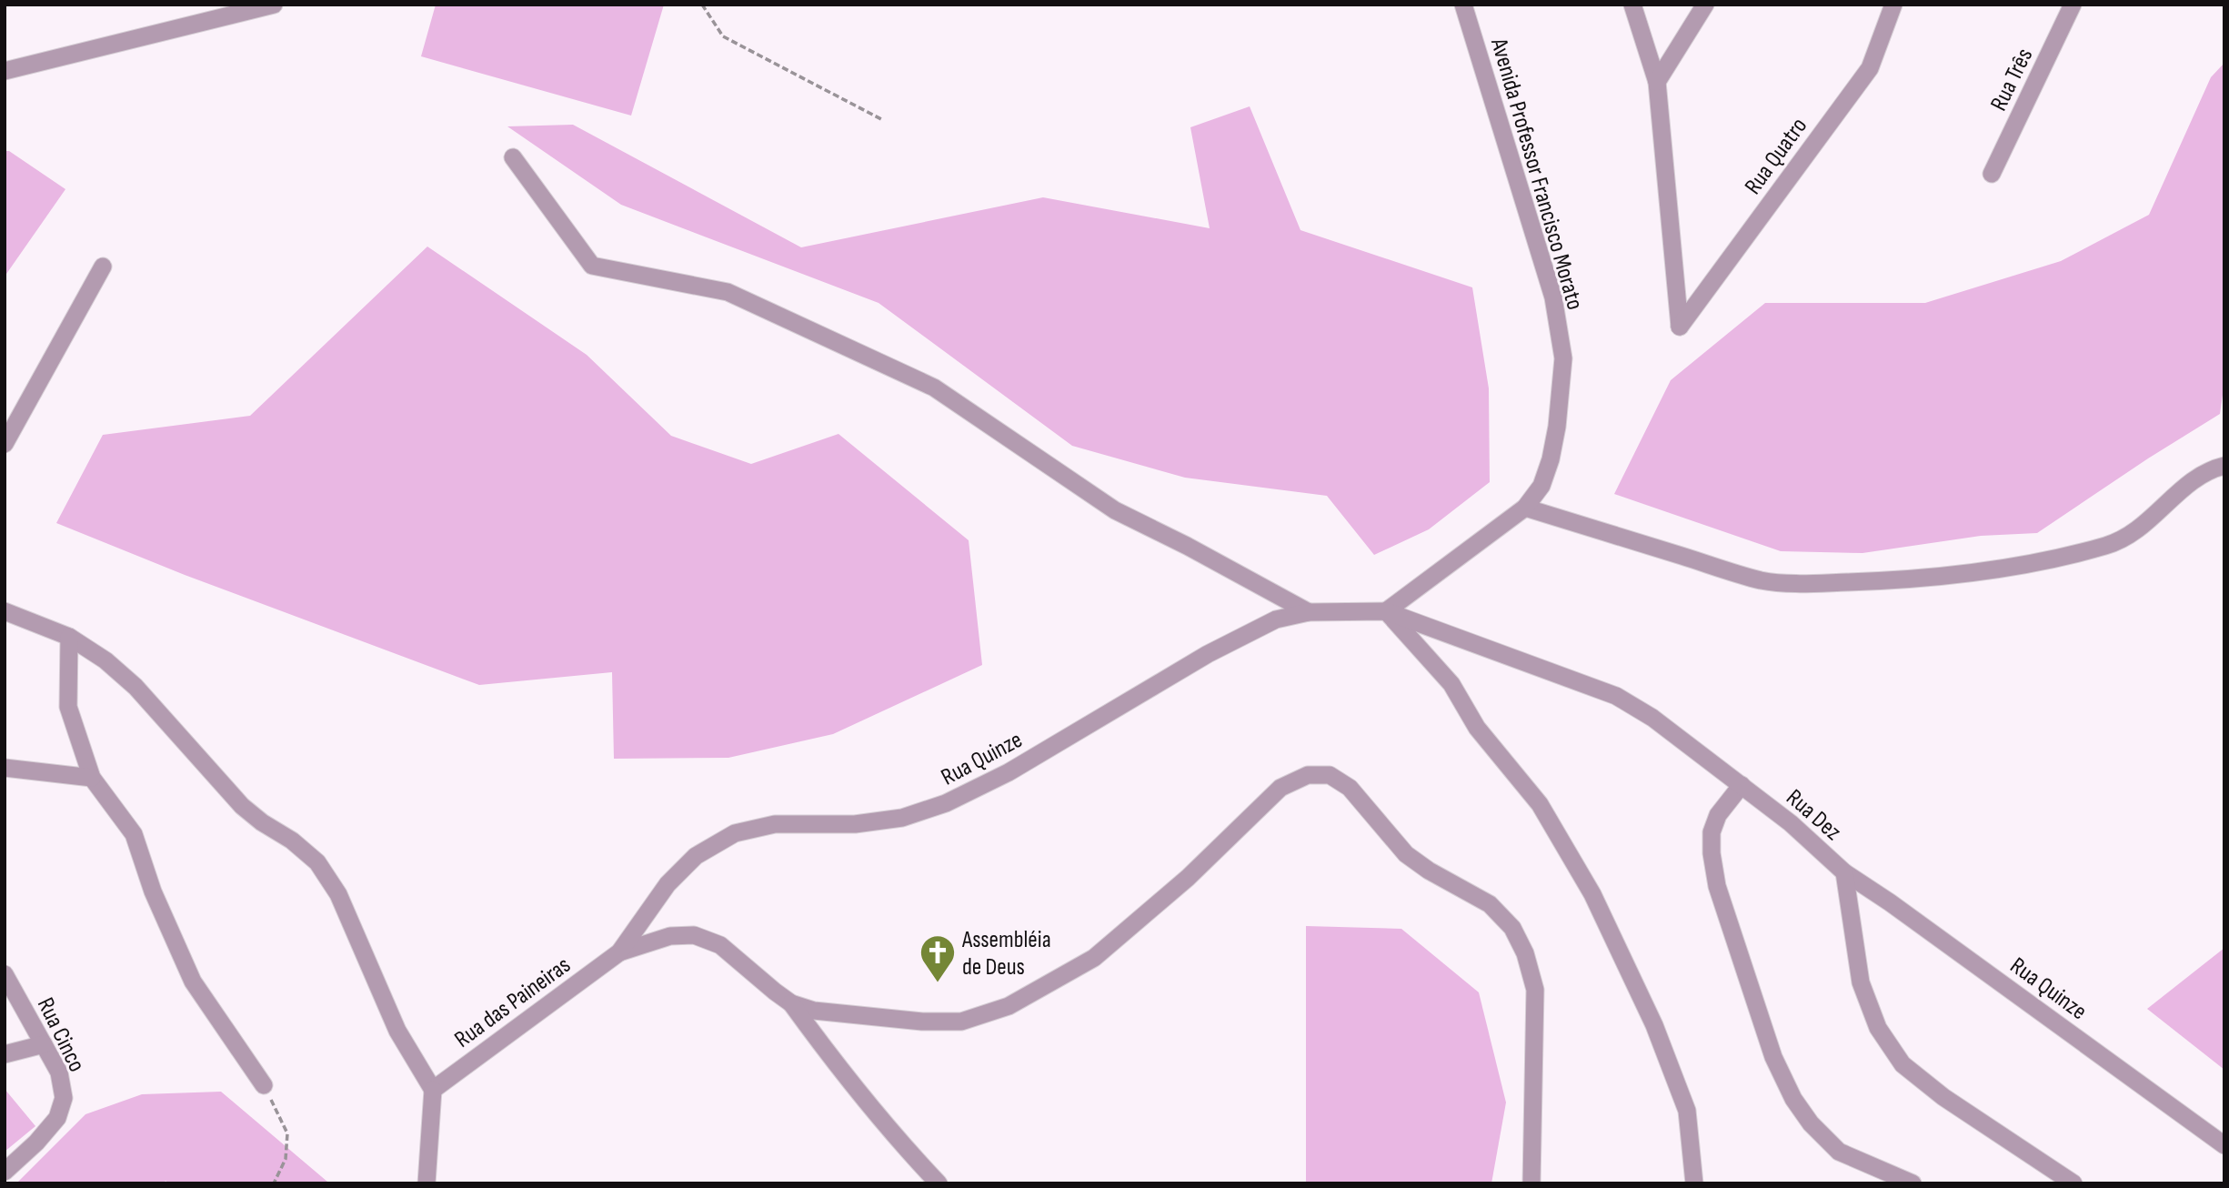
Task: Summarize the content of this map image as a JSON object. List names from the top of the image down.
{
  "streets": {
    "street": [
      "Rua Três",
      "Rua Quatro",
      "Avenida Professor Francisco Morato",
      "Rua Quinze",
      "Rua Dez",
      "Rua das Paineiras",
      "Rua Cinco"
    ]
  },
  "crossings": [
    ["Avenida Professor Francisco Morato", "Rua Quinze"],
    ["Avenida Professor Francisco Morato", "Rua Dez"],
    ["Rua Quinze", "Rua Dez"],
    ["Rua Quinze", "Rua das Paineiras"]
  ],
  "places": {
    "church": ["Assembléia de Deus"]
  }
}
